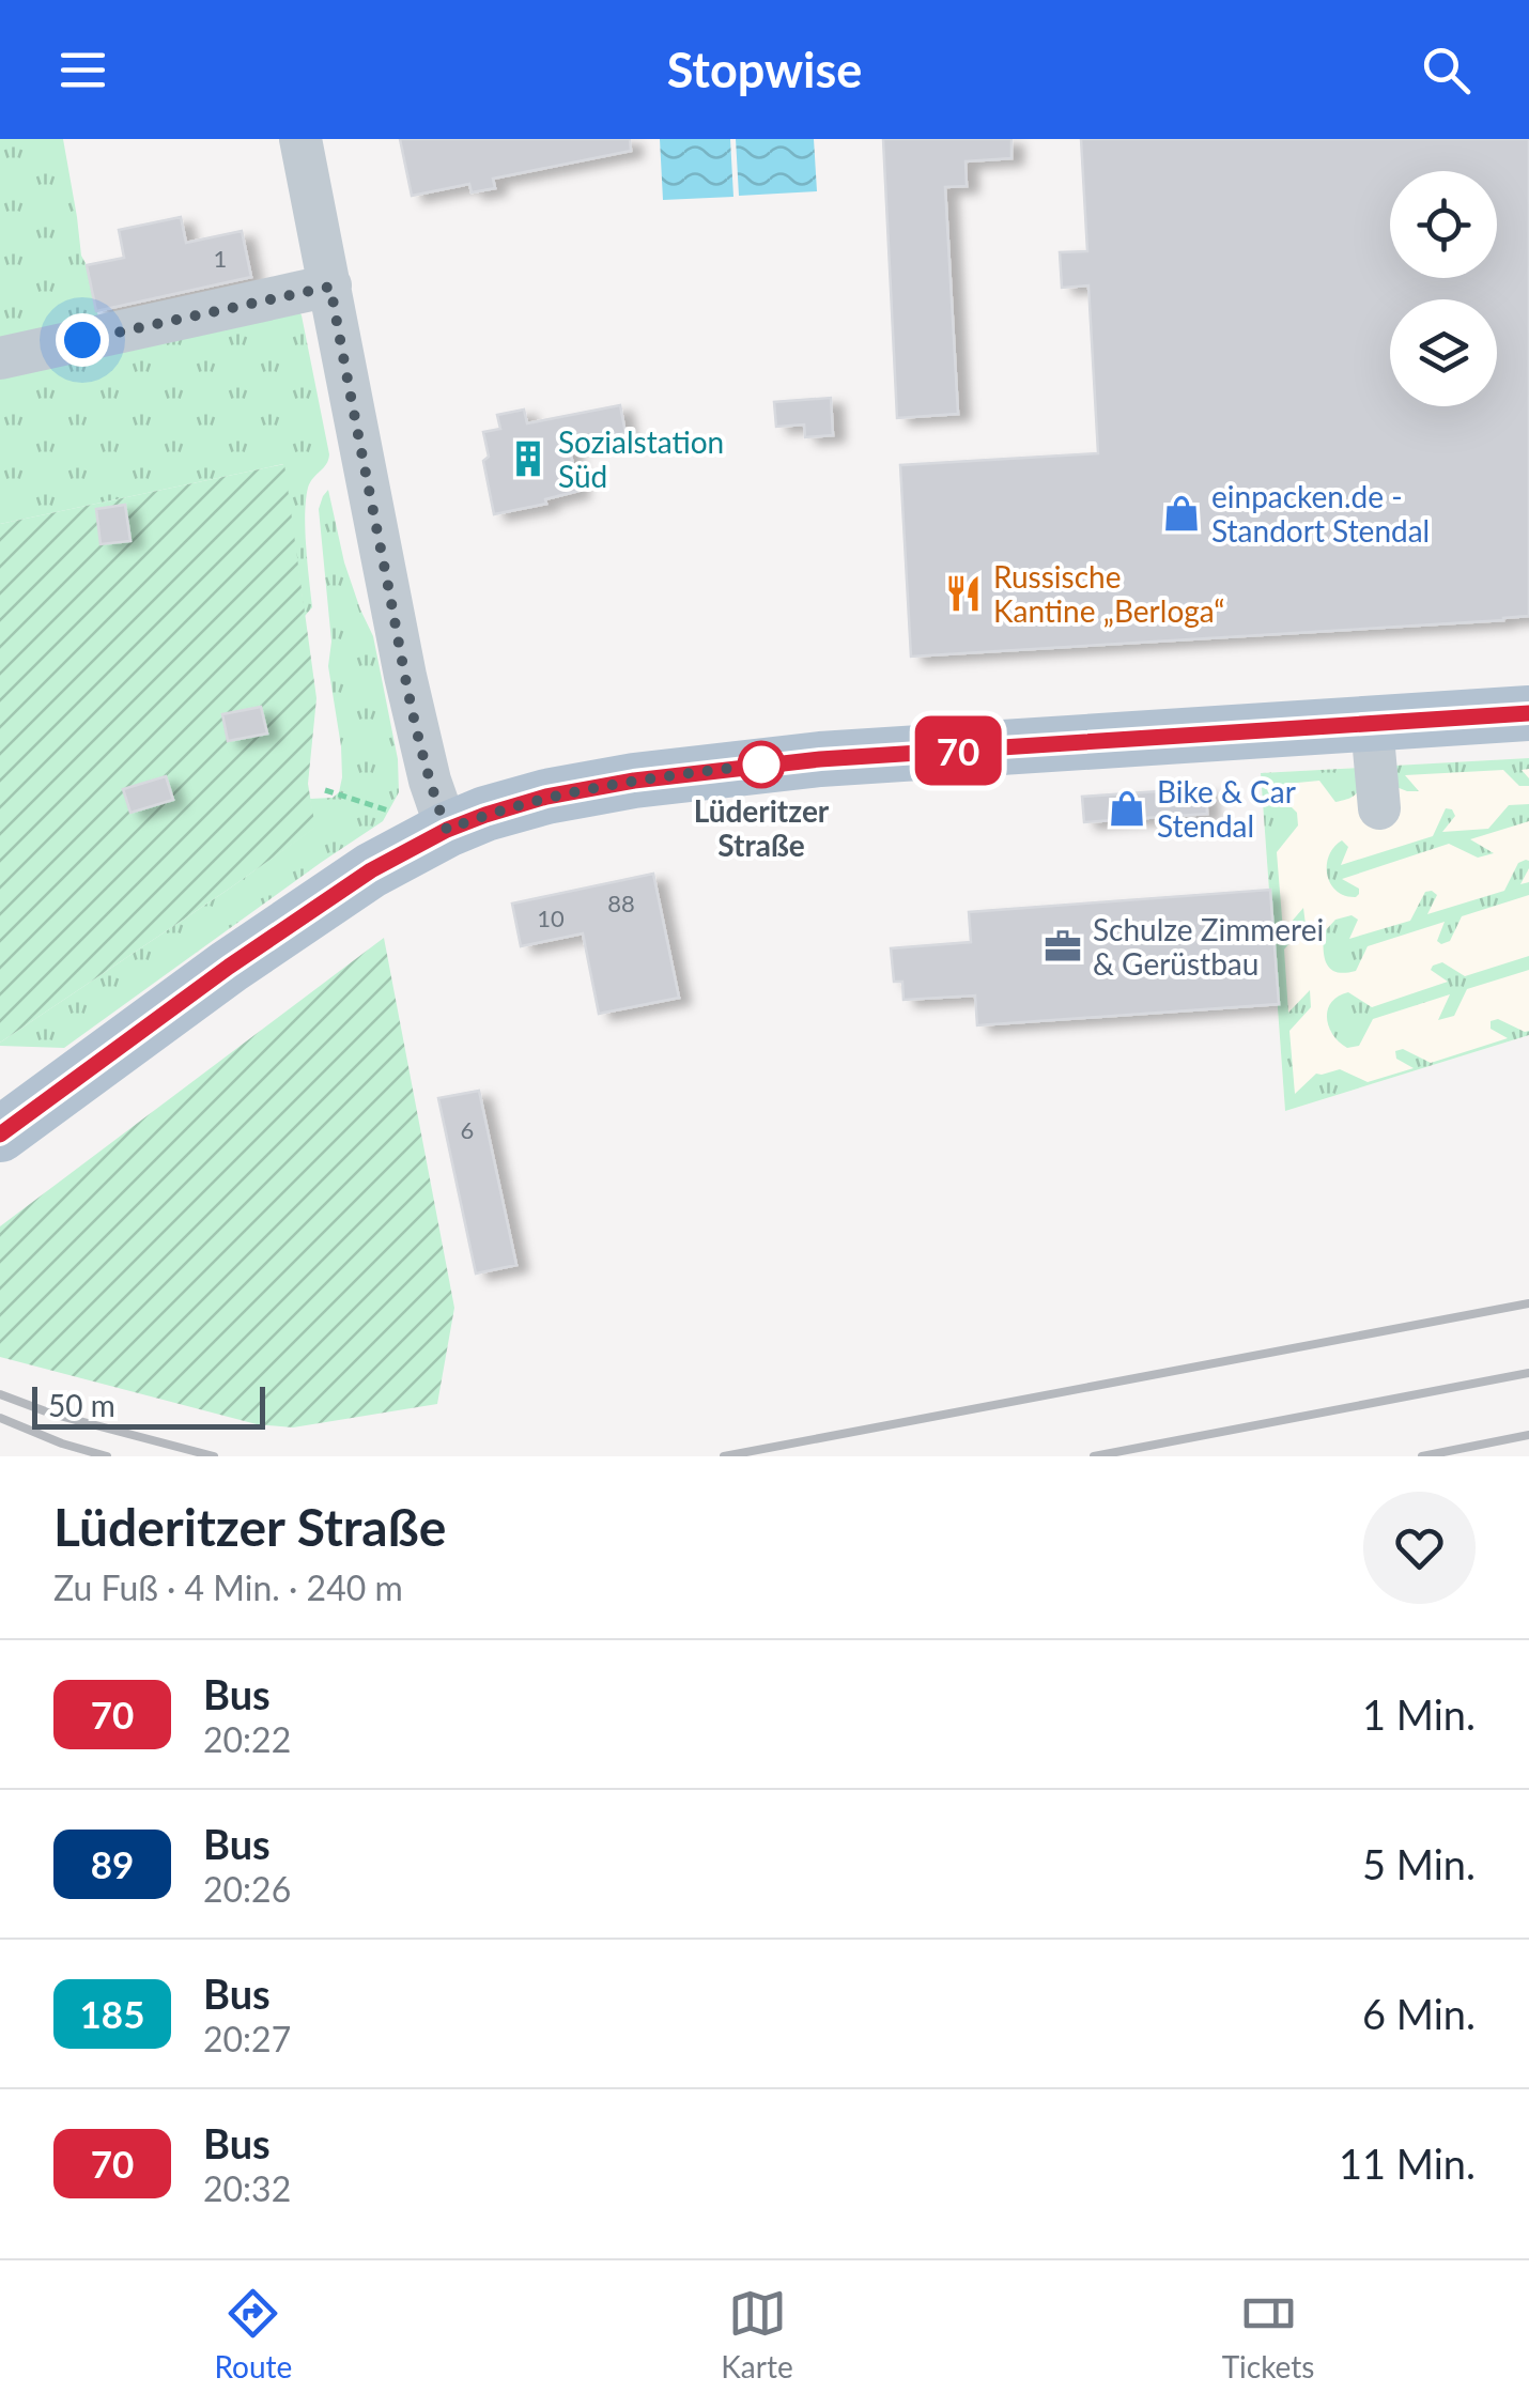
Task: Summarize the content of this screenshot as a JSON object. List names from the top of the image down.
{
  "places": {
    "building": ["Sozialstation Süd"],
    "shop": ["einpacken.de - Standort Stendal", "Bike & Car Stendal"],
    "restaurant": ["Russische Kantine „Berloga“"],
    "other": ["Lüderitzer Straße"],
    "office": ["Schulze Zimmerei & Gerüstbau"]
  },
  "lines": ["bus line 70"],
  "house_numbers": [
    "1",
    "88",
    "10",
    "6"
  ],
  "scale_bar": "50 m",
  "page": {
    "header": "Stopwise",
    "on_map": "70",
    "scale": "50 m",
    "heading": ["Lüderitzer Straße", "Zu Fuß · 4 Min. · 240 m"],
    "list": [
      {
        "mark": "70",
        "name": "Bus",
        "note": "20:22",
        "value": "1 Min."
      },
      {
        "mark": "89",
        "name": "Bus",
        "note": "20:26",
        "value": "5 Min."
      },
      {
        "mark": "185",
        "name": "Bus",
        "note": "20:27",
        "value": "6 Min."
      },
      {
        "mark": "70",
        "name": "Bus",
        "note": "20:32",
        "value": "11 Min."
      }
    ],
    "tabs": ["Route", "Karte", "Tickets"]
  }
}
